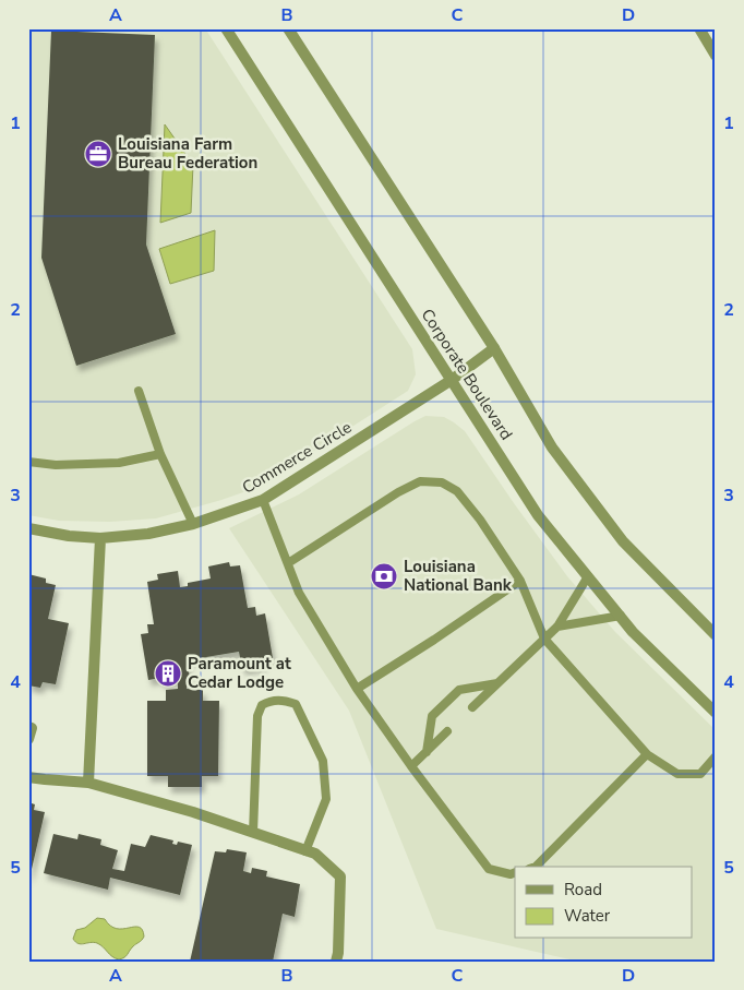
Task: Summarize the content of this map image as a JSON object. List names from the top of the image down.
{
  "streets": {
    "street": ["Corporate Boulevard", "Commerce Circle"]
  },
  "crossings": [
    ["Corporate Boulevard", "Commerce Circle"]
  ],
  "places": {
    "office": ["Louisiana Farm Bureau Federation"],
    "bank": ["Louisiana National Bank"],
    "building": ["Paramount at Cedar Lodge"]
  },
  "legend": ["Road", "Water"],
  "grid": {
    "columns": [
      "A",
      "B",
      "C",
      "D"
    ],
    "rows": [
      "1",
      "2",
      "3",
      "4",
      "5"
    ]
  }
}
